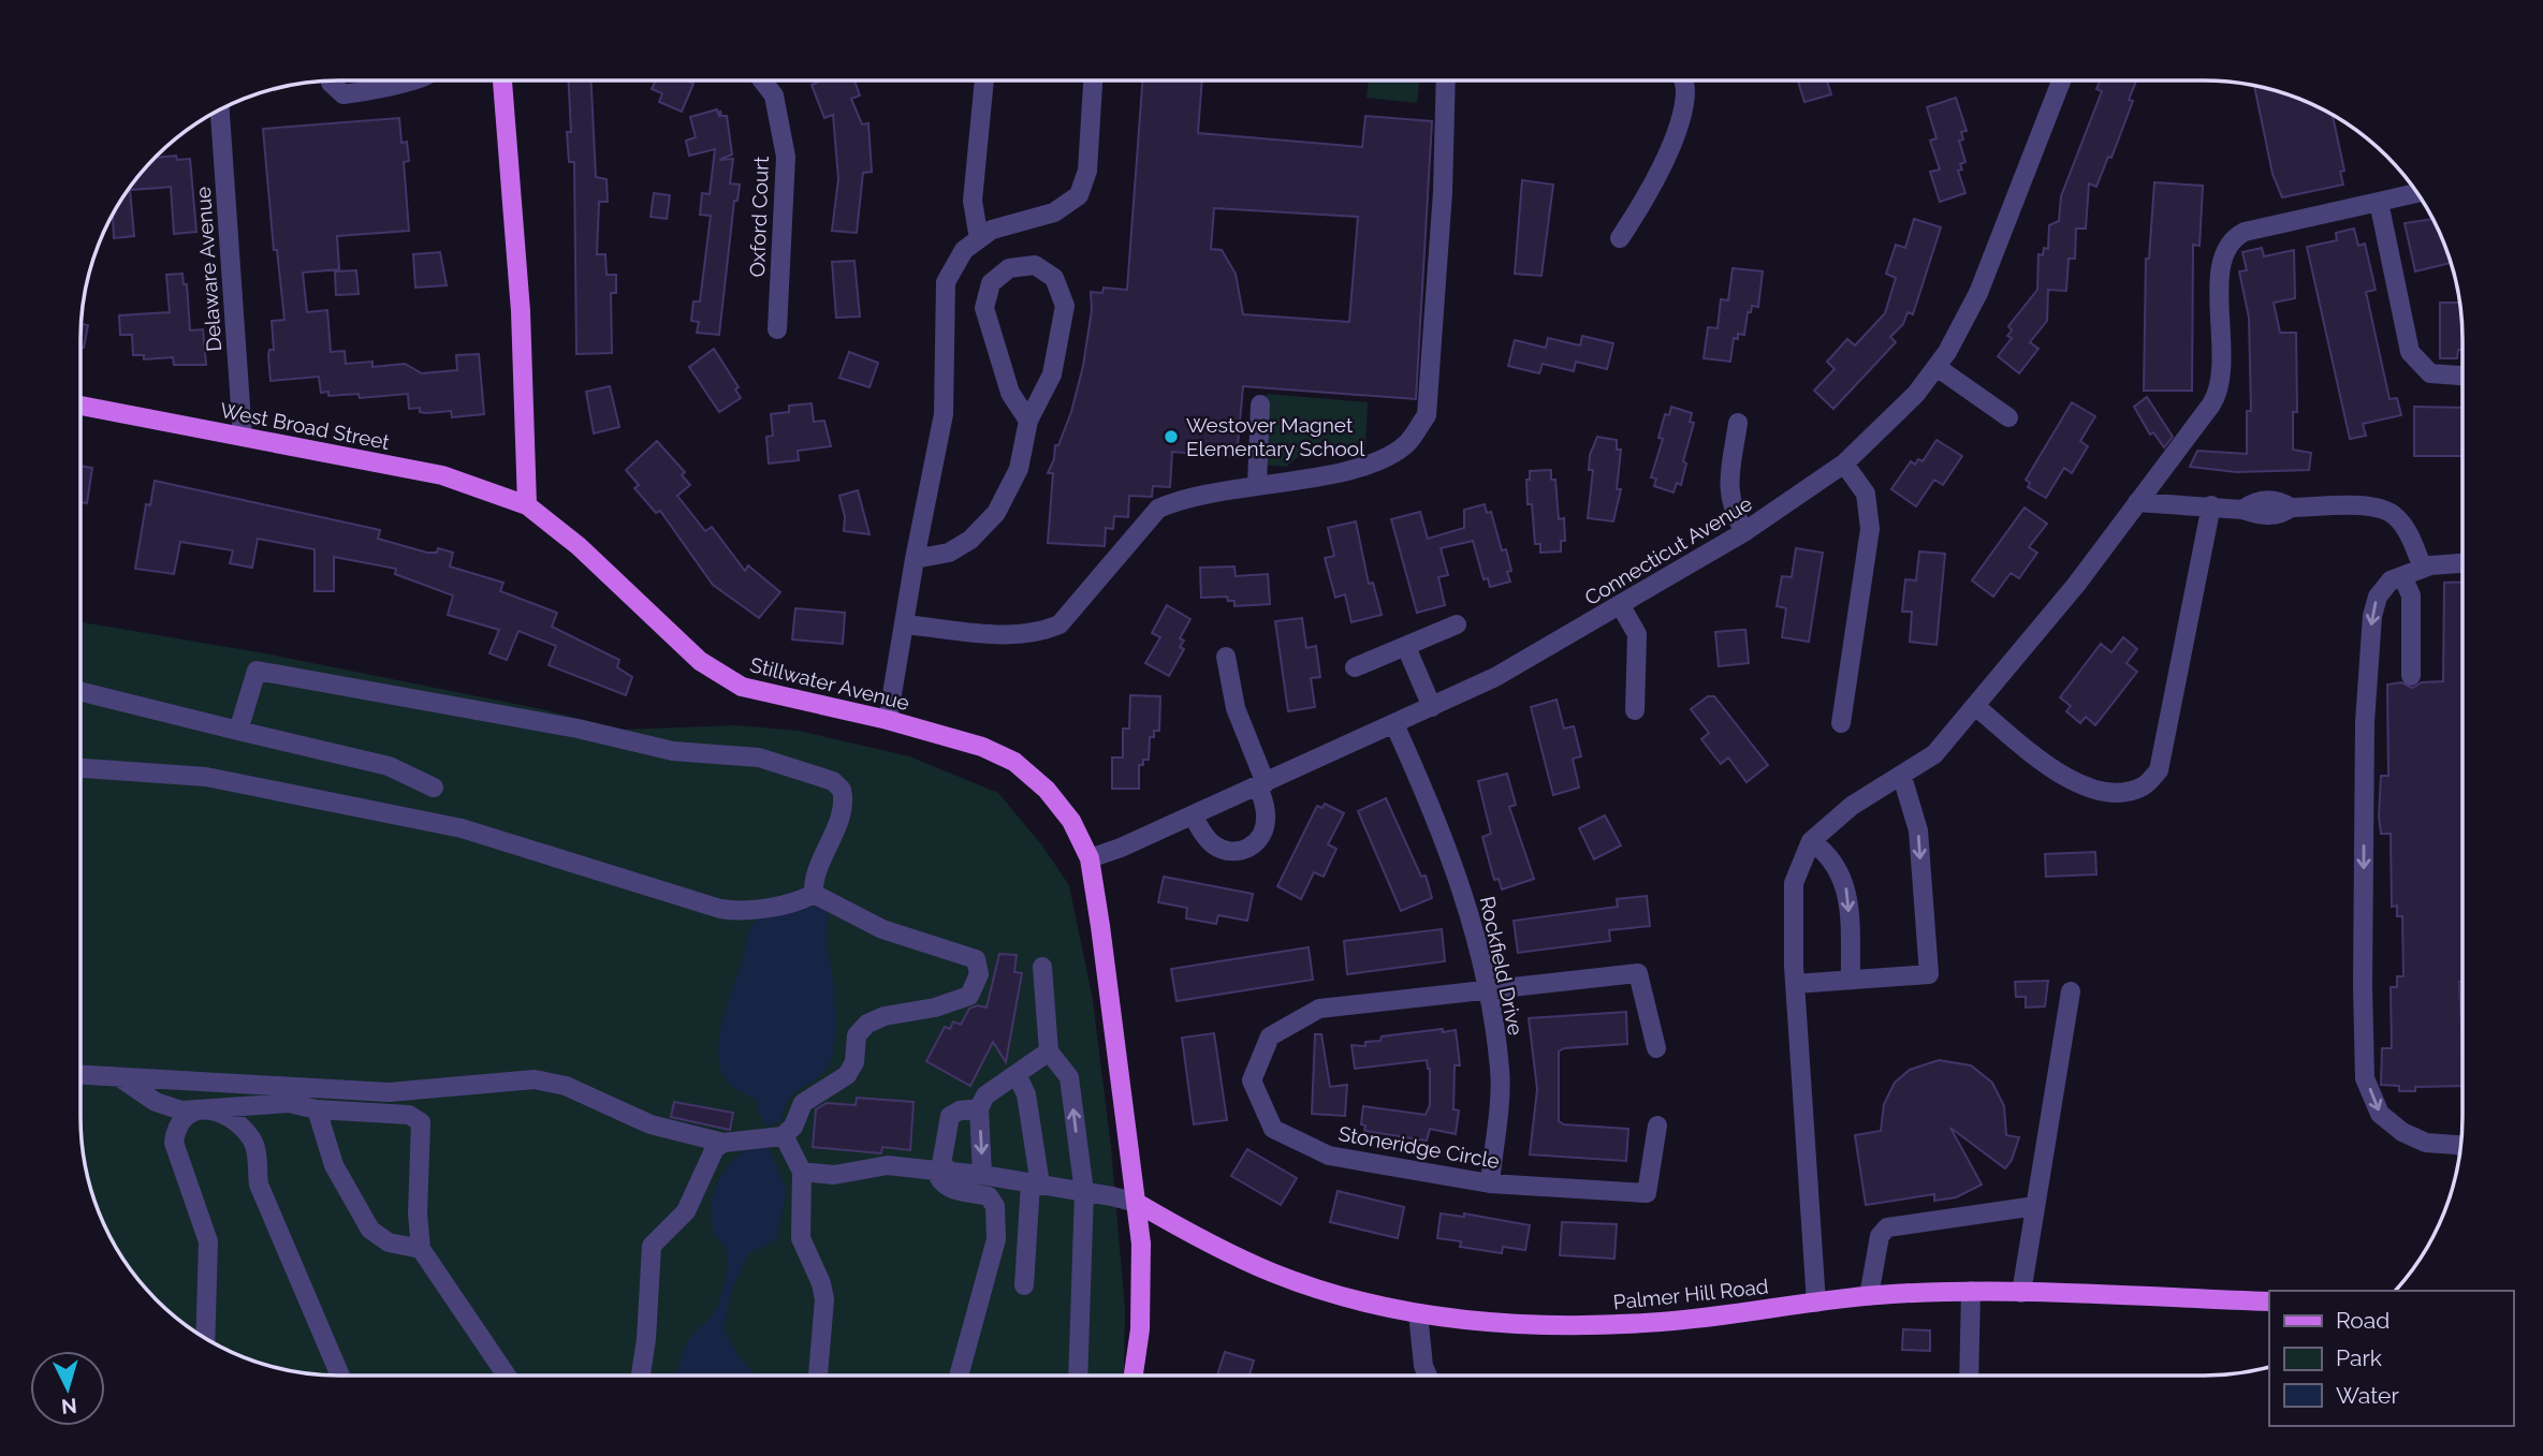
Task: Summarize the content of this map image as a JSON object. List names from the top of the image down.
{
  "streets": {
    "main road": ["West Broad Street", "Stillwater Avenue", "Palmer Hill Road"],
    "street": [
      "Oxford Court",
      "Delaware Avenue",
      "Connecticut Avenue",
      "Rockfield Drive",
      "Stoneridge Circle"
    ]
  },
  "crossings": [
    ["Delaware Avenue", "West Broad Street"],
    ["West Broad Street", "Stillwater Avenue"],
    ["Connecticut Avenue", "Stillwater Avenue"],
    ["Connecticut Avenue", "Rockfield Drive"],
    ["Stillwater Avenue", "Palmer Hill Road"],
    ["Rockfield Drive", "Stoneridge Circle"]
  ],
  "places": ["Westover Magnet Elementary School"],
  "legend": ["Road", "Park", "Water"],
  "north": "bottom"
}
